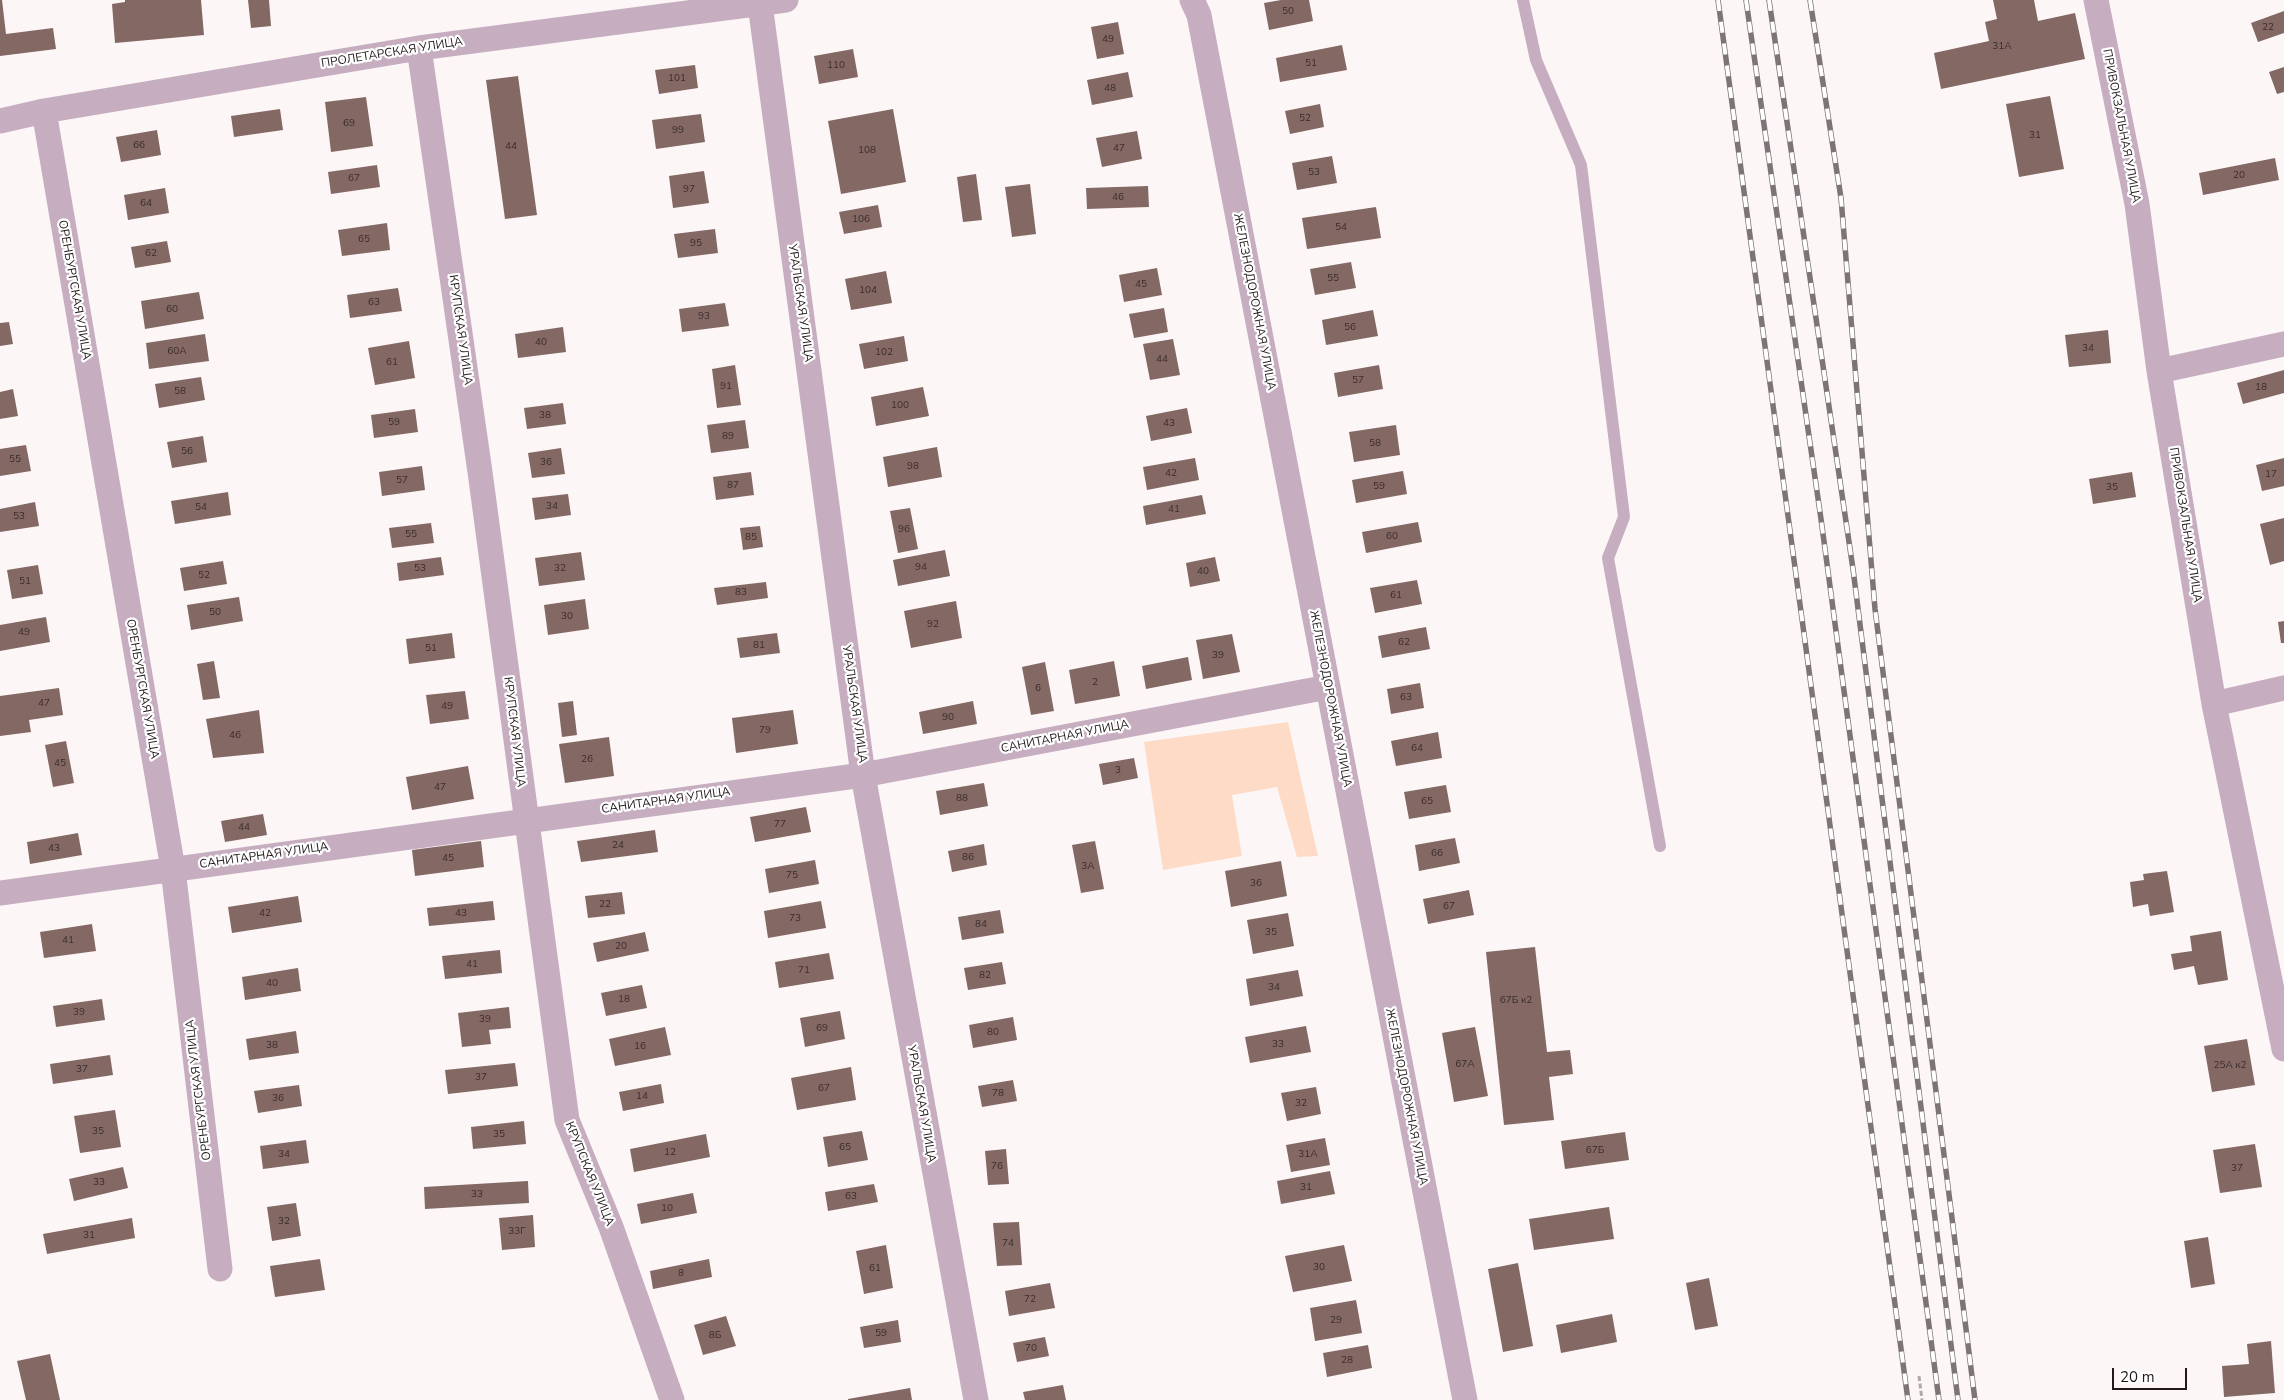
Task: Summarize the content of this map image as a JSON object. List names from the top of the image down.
{
  "streets": {
    "street": [
      "ПРОЛЕТАРСКАЯ УЛИЦА",
      "ПРИВОКЗАЛЬНАЯ УЛИЦА",
      "ОРЕНБУРГСКАЯ УЛИЦА",
      "ЖЕЛЕЗНОДОРОЖНАЯ УЛИЦА",
      "УРАЛЬСКАЯ УЛИЦА",
      "КРУПСКАЯ УЛИЦА",
      "САНИТАРНАЯ УЛИЦА"
    ]
  },
  "crossings": [
    ["ПРОЛЕТАРСКАЯ УЛИЦА", "ОРЕНБУРГСКАЯ УЛИЦА"],
    ["ПРОЛЕТАРСКАЯ УЛИЦА", "УРАЛЬСКАЯ УЛИЦА"],
    ["ПРОЛЕТАРСКАЯ УЛИЦА", "КРУПСКАЯ УЛИЦА"],
    ["ОРЕНБУРГСКАЯ УЛИЦА", "САНИТАРНАЯ УЛИЦА"],
    ["ЖЕЛЕЗНОДОРОЖНАЯ УЛИЦА", "САНИТАРНАЯ УЛИЦА"],
    ["УРАЛЬСКАЯ УЛИЦА", "САНИТАРНАЯ УЛИЦА"],
    ["КРУПСКАЯ УЛИЦА", "САНИТАРНАЯ УЛИЦА"]
  ],
  "house_numbers": [
    "50",
    "22",
    "49",
    "31А",
    "51",
    "110",
    "101",
    "48",
    "52",
    "69",
    "99",
    "31",
    "66",
    "44",
    "47",
    "108",
    "53",
    "20",
    "67",
    "97",
    "46",
    "64",
    "106",
    "54",
    "65",
    "95",
    "62",
    "55",
    "45",
    "104",
    "63",
    "60",
    "93",
    "56",
    "40",
    "34",
    "60А",
    "102",
    "44",
    "61",
    "57",
    "91",
    "18",
    "58",
    "100",
    "38",
    "59",
    "43",
    "89",
    "58",
    "56",
    "55",
    "36",
    "98",
    "42",
    "17",
    "57",
    "87",
    "59",
    "35",
    "34",
    "54",
    "41",
    "53",
    "96",
    "55",
    "60",
    "85",
    "94",
    "53",
    "32",
    "40",
    "52",
    "51",
    "83",
    "61",
    "50",
    "30",
    "92",
    "49",
    "62",
    "81",
    "51",
    "39",
    "2",
    "6",
    "63",
    "47",
    "49",
    "90",
    "79",
    "46",
    "64",
    "26",
    "45",
    "3",
    "47",
    "88",
    "65",
    "77",
    "44",
    "24",
    "43",
    "66",
    "86",
    "45",
    "3А",
    "75",
    "36",
    "22",
    "67",
    "42",
    "43",
    "73",
    "84",
    "35",
    "41",
    "20",
    "41",
    "71",
    "82",
    "40",
    "34",
    "18",
    "67Б к2",
    "39",
    "39",
    "69",
    "80",
    "33",
    "38",
    "16",
    "67А",
    "25А к2",
    "37",
    "37",
    "67",
    "78",
    "14",
    "36",
    "32",
    "35",
    "35",
    "65",
    "67Б",
    "12",
    "34",
    "31А",
    "76",
    "37",
    "33",
    "31",
    "33",
    "63",
    "10",
    "32",
    "33Г",
    "31",
    "74",
    "30",
    "61",
    "8",
    "72",
    "29",
    "59",
    "8Б",
    "70",
    "28"
  ],
  "scale_bar": "20 m"
}
